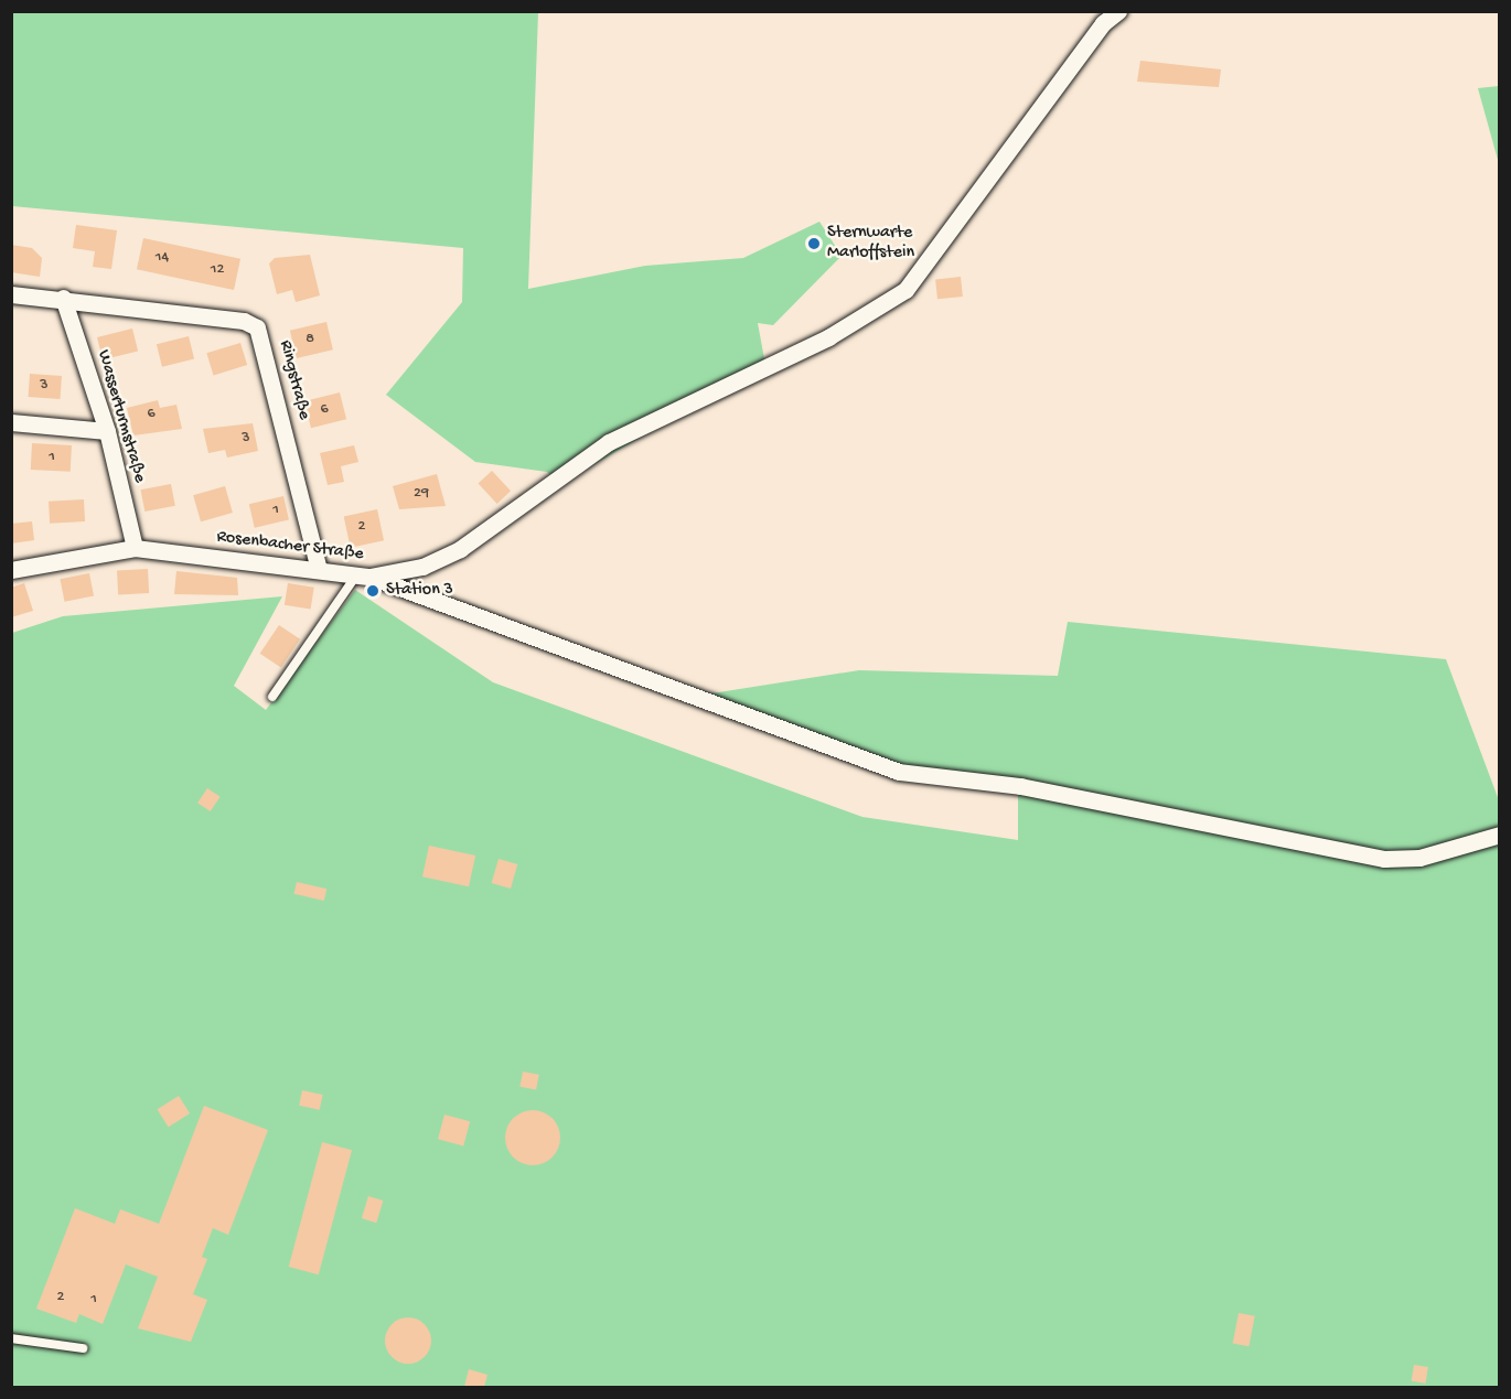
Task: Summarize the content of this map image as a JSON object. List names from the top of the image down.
{
  "streets": {
    "street": ["Ringstraße", "Wasserturmstraße", "Rosenbacher Straße"]
  },
  "crossings": [
    ["Ringstraße", "Wasserturmstraße"],
    ["Ringstraße", "Rosenbacher Straße"],
    ["Wasserturmstraße", "Rosenbacher Straße"]
  ],
  "places": ["Sternwarte Marloffstein", "Station 3"],
  "house_numbers": [
    "14",
    "12",
    "8",
    "3",
    "6",
    "6",
    "3",
    "1",
    "29",
    "1",
    "2",
    "2",
    "1"
  ]
}
